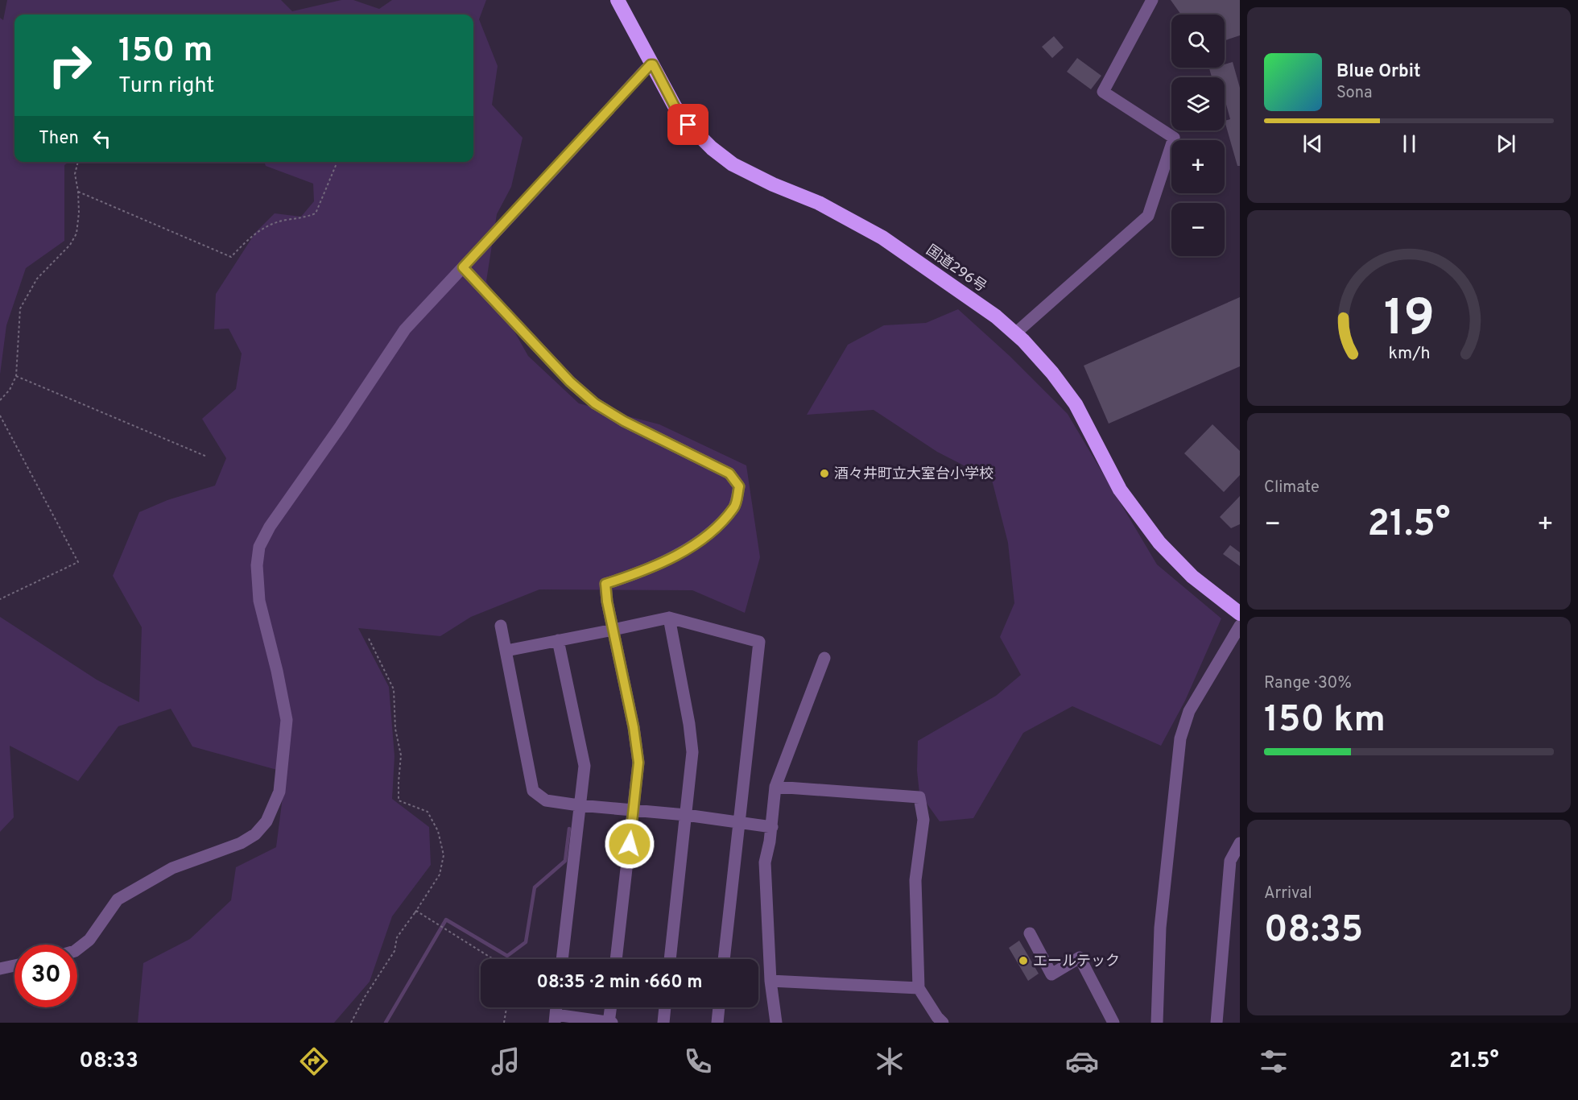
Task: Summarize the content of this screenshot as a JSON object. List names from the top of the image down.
{
  "streets": {
    "highway": ["国道296号"]
  },
  "places": ["酒々井町立大室台小学校", "エールテック"],
  "page": {
    "map_buttons": ["+", "−"],
    "turn": ["150 m", "Turn right"],
    "song": ["Blue Orbit", "Sona"],
    "then": "Then",
    "tile": [
      "Climate",
      ["Range · 30%", "150 km"],
      ["Arrival", "08:35"]
    ],
    "heat": ["−", "21.5°", "+"],
    "limit": "30",
    "trip": "08:35 · 2 min · 660 m",
    "tabs": ["08:33", "21.5°"],
    "gauge": ["19", "km/h"]
  }
}
